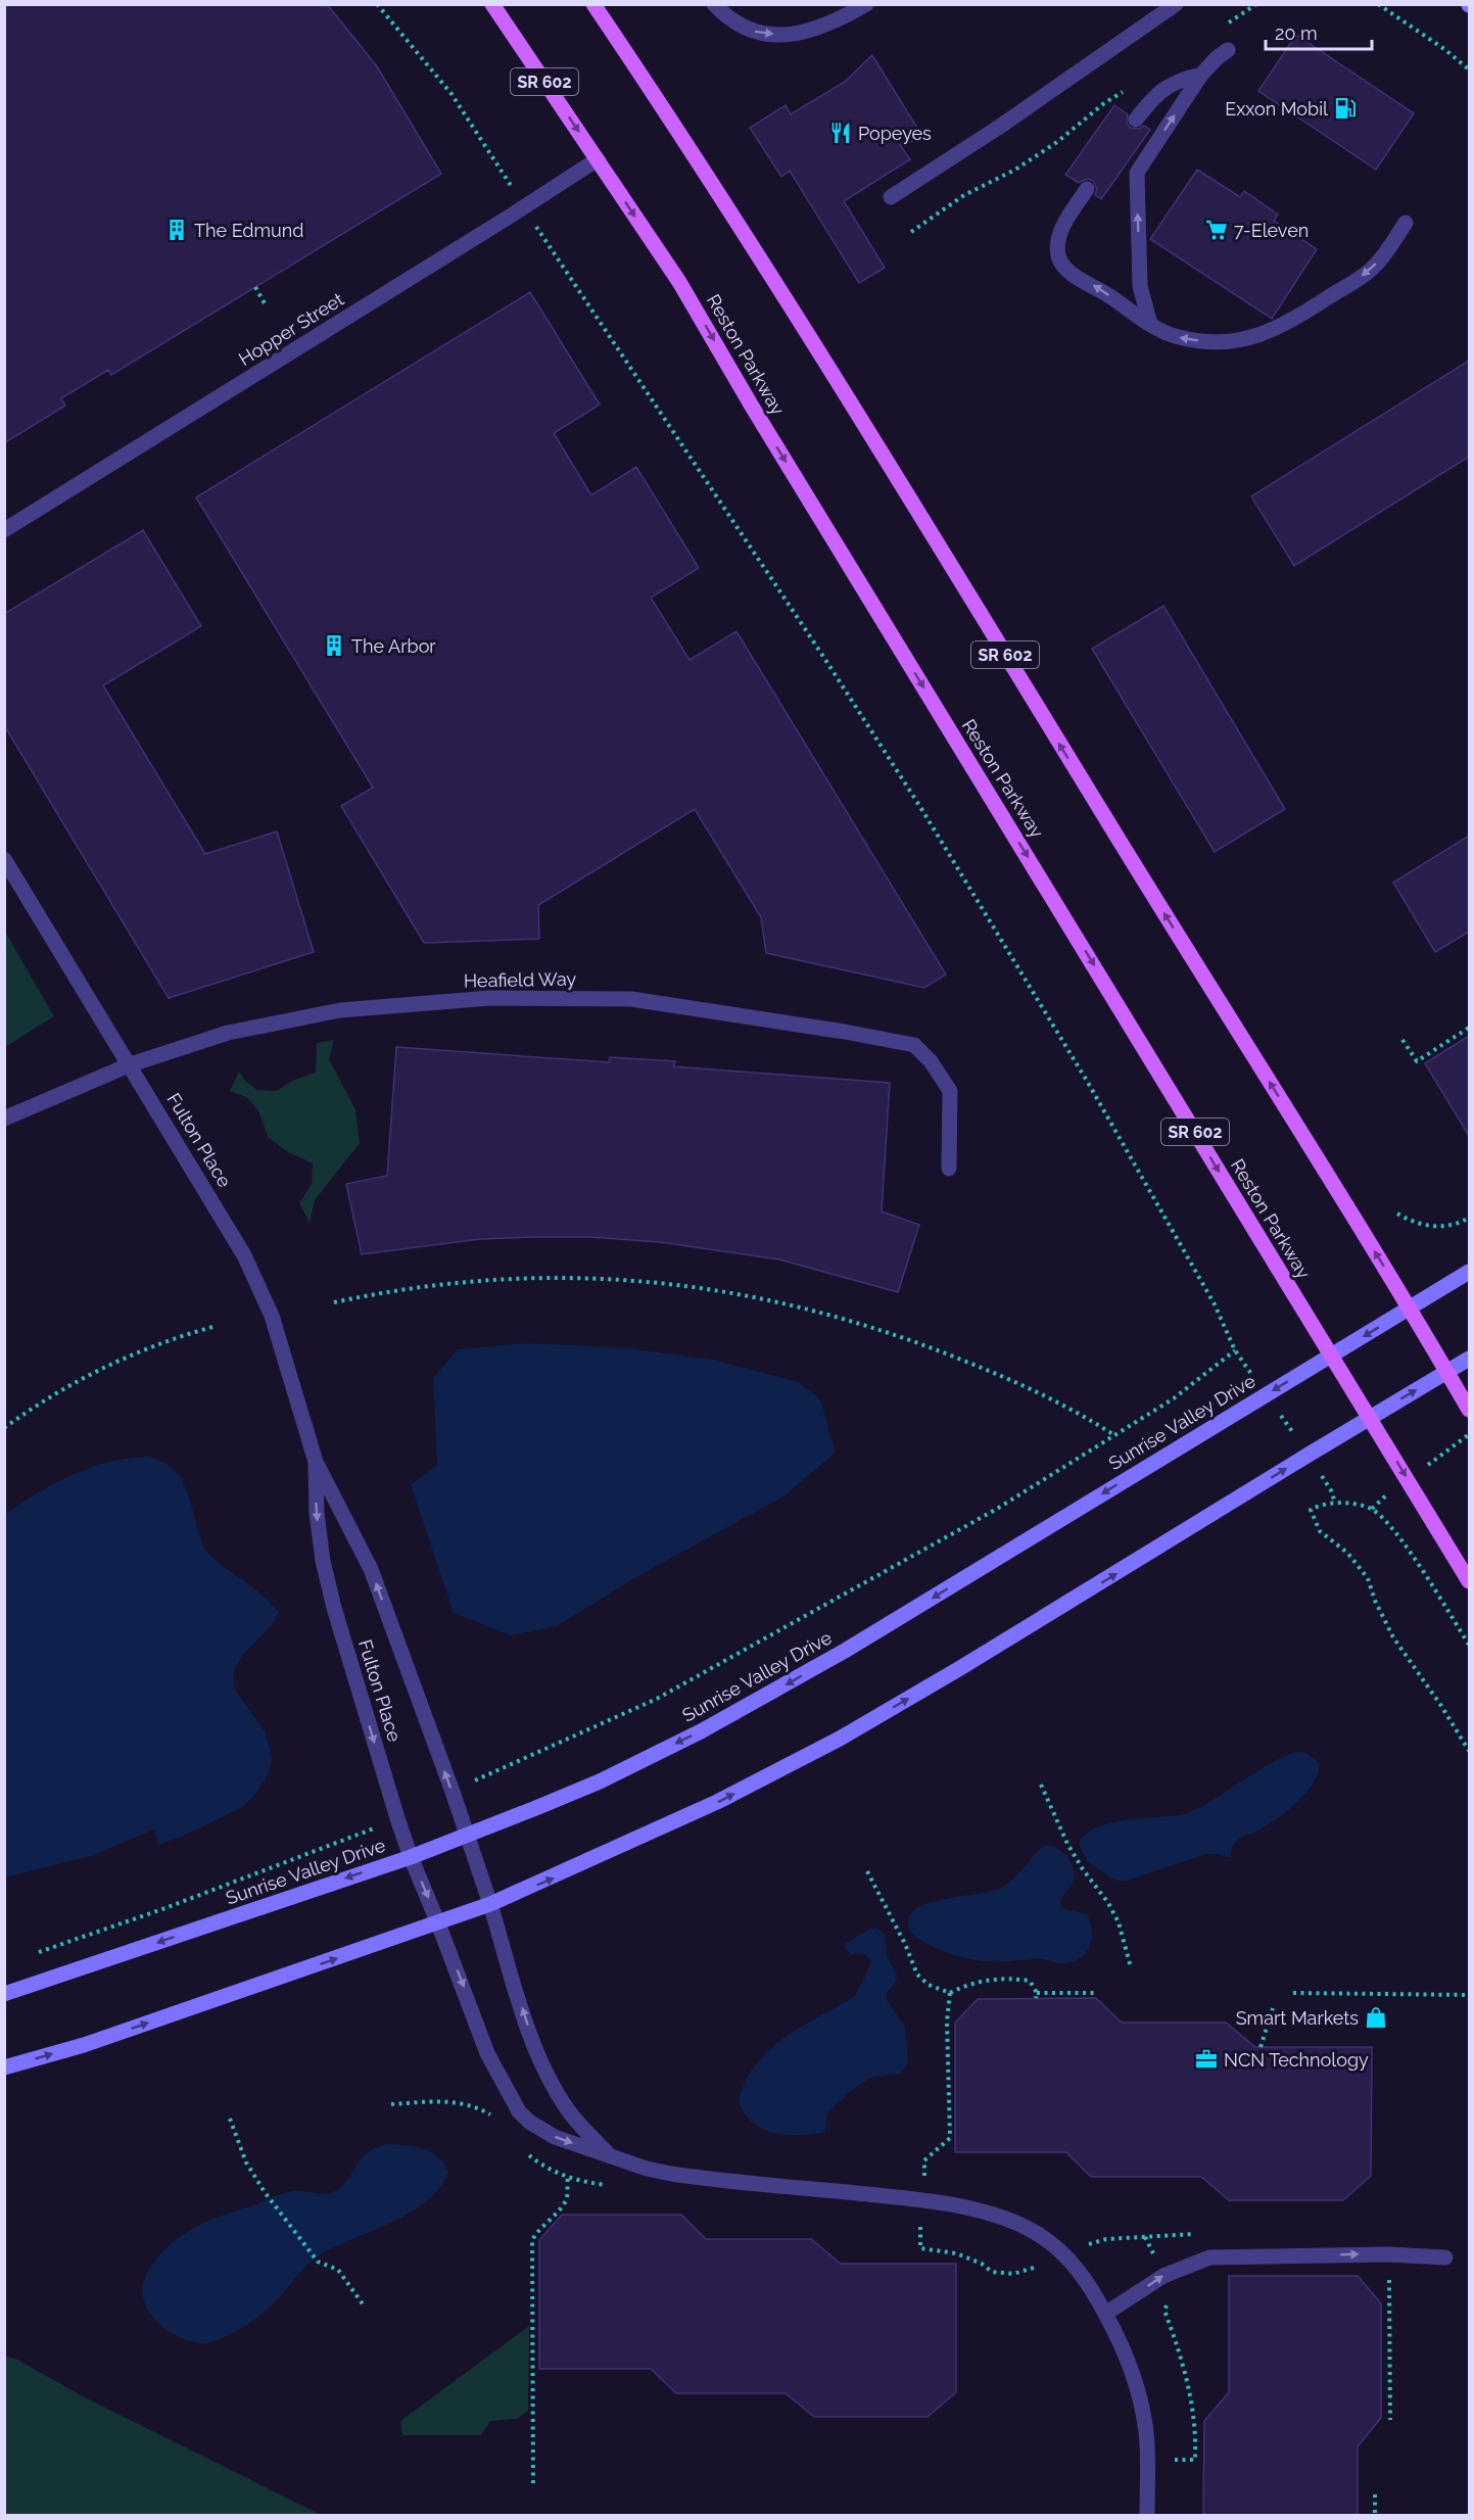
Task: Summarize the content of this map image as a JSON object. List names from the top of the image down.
{
  "streets": {
    "main road": ["SR 602", "Reston Parkway", "Sunrise Valley Drive"],
    "street": ["Hopper Street", "Heafield Way", "Fulton Place"]
  },
  "crossings": [
    ["SR 602", "Sunrise Valley Drive"],
    ["Hopper Street", "Reston Parkway"],
    ["Reston Parkway", "Sunrise Valley Drive"],
    ["Heafield Way", "Fulton Place"],
    ["Fulton Place", "Sunrise Valley Drive"]
  ],
  "places": {
    "fuel station": ["Exxon Mobil"],
    "restaurant": ["Popeyes"],
    "building": ["The Edmund", "The Arbor"],
    "supermarket": ["7-Eleven"],
    "shop": ["Smart Markets"],
    "office": ["NCN Technology"]
  },
  "scale_bar": "20 m"
}
